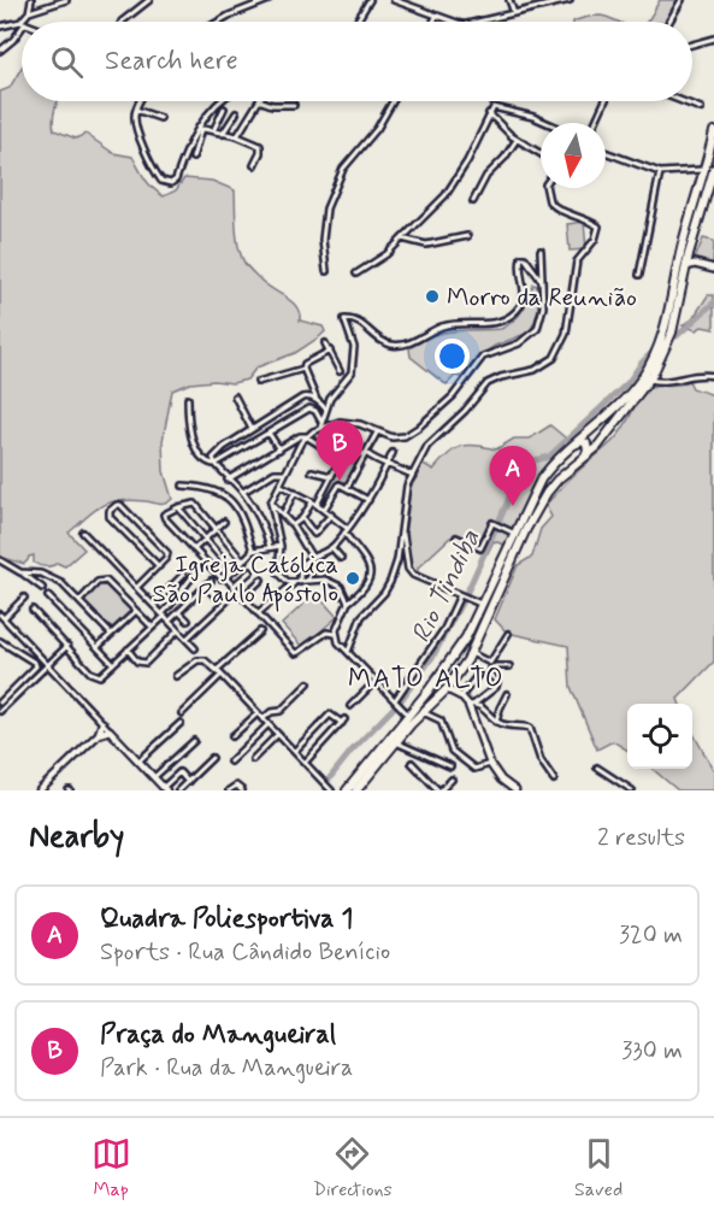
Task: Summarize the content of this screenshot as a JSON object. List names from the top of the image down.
{
  "districts": ["MATO ALTO"],
  "water": ["Rio Tindiba"],
  "places": ["Morro da Reunião", "Igreja Católica São Paulo Apóstolo"],
  "north": "bottom",
  "page": {
    "search": "Search here",
    "pins": ["B", "A"],
    "heading": ["Nearby", "2 results"],
    "list": [
      {
        "mark": "A",
        "name": "Quadra Poliesportiva 1",
        "note": "Sports · Rua Cândido Benício",
        "value": "320 m"
      },
      {
        "mark": "B",
        "name": "Praça do Mangueiral",
        "note": "Park · Rua da Mangueira",
        "value": "330 m"
      }
    ],
    "nav": ["Map", "Directions", "Saved"]
  }
}
